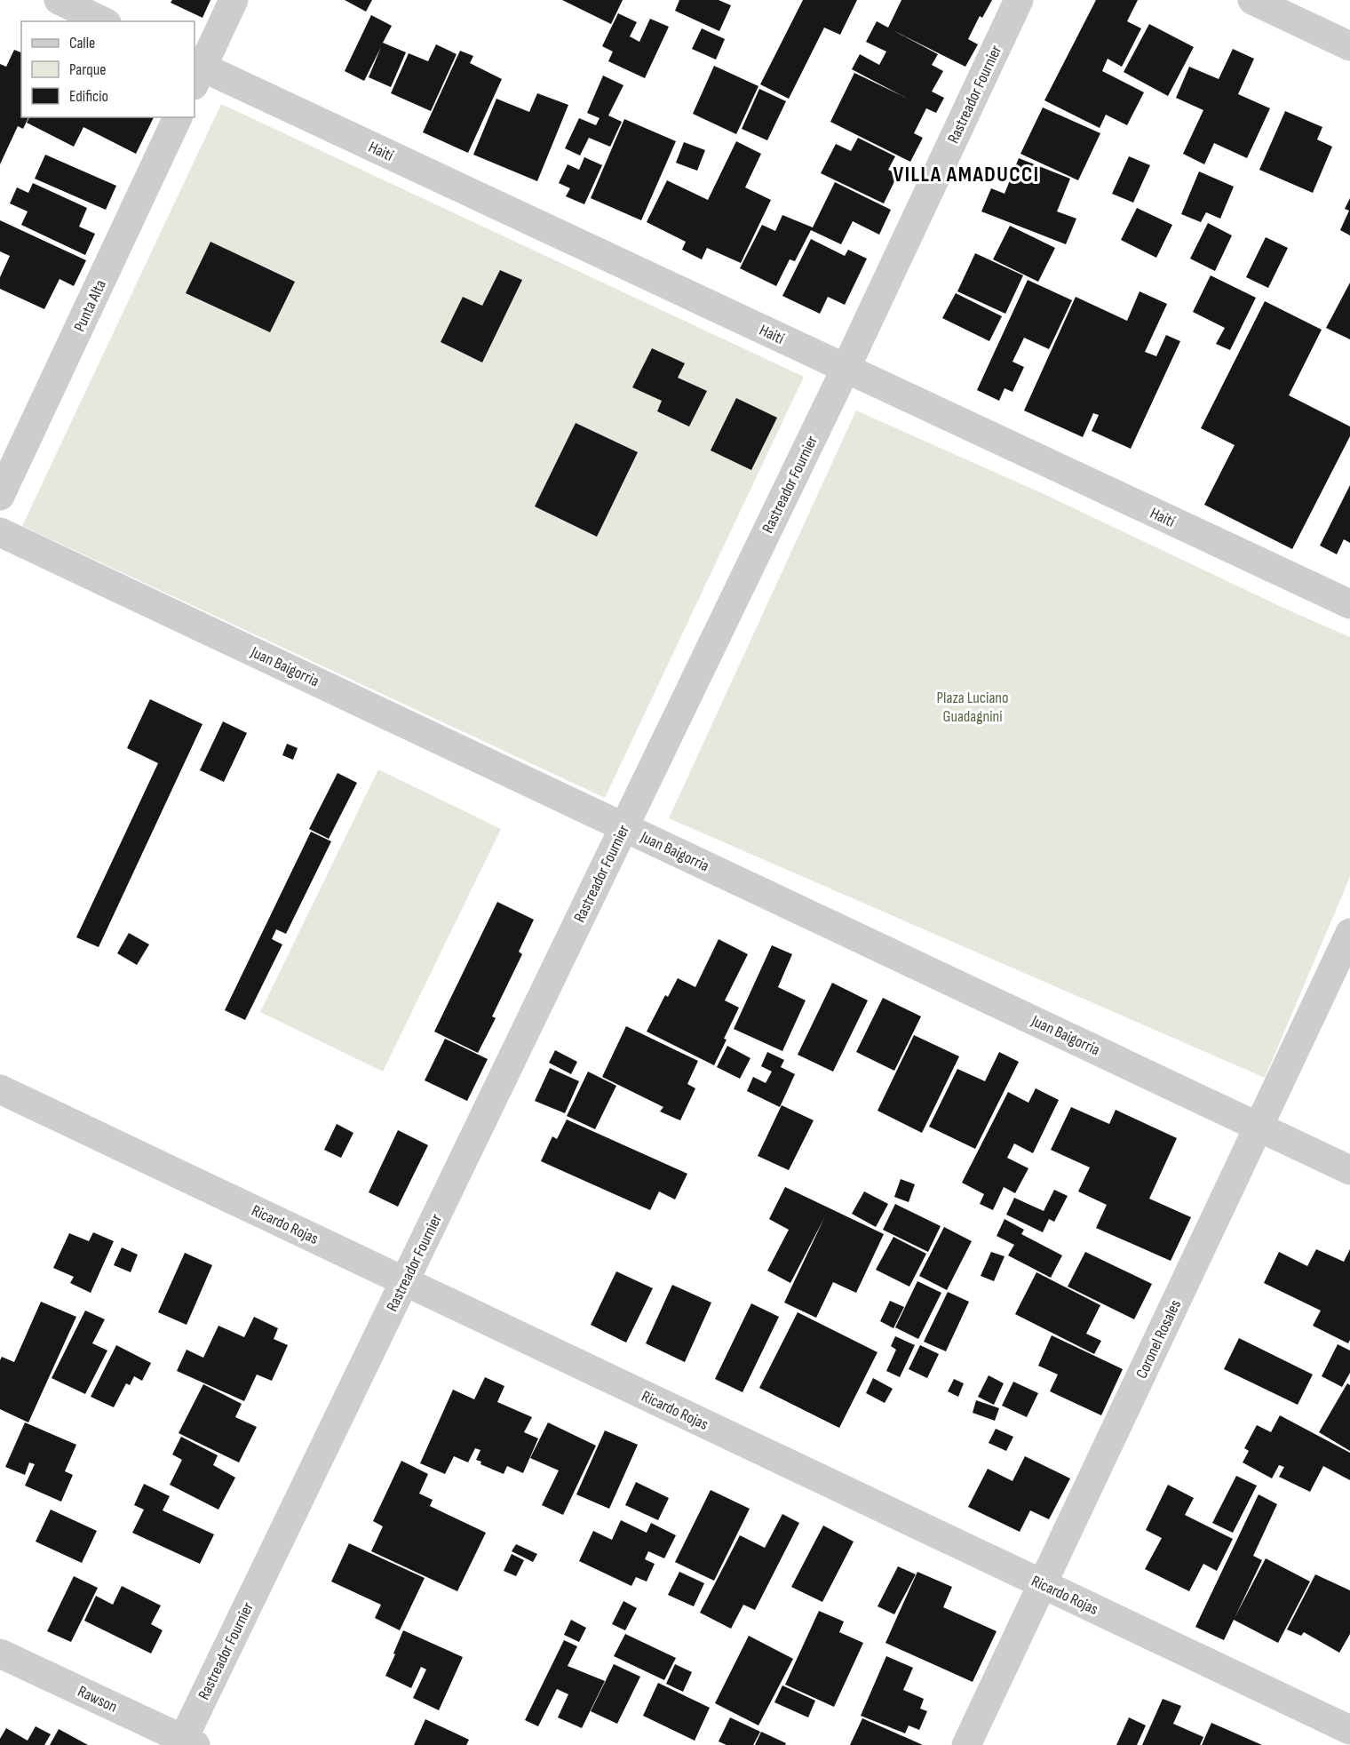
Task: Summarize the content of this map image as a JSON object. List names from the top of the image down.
{
  "streets": {
    "street": [
      "Rastreador Fournier",
      "Haití",
      "Punta Alta",
      "Juan Baigorria",
      "Ricardo Rojas",
      "Coronel Rosales",
      "Rawson"
    ]
  },
  "crossings": [
    ["Rastreador Fournier", "Haití"],
    ["Rastreador Fournier", "Juan Baigorria"],
    ["Rastreador Fournier", "Ricardo Rojas"],
    ["Rastreador Fournier", "Rawson"],
    ["Juan Baigorria", "Coronel Rosales"],
    ["Ricardo Rojas", "Coronel Rosales"]
  ],
  "districts": ["VILLA AMADUCCI"],
  "parks": ["Plaza Luciano Guadagnini"],
  "legend": ["Calle", "Parque", "Edificio"]
}
